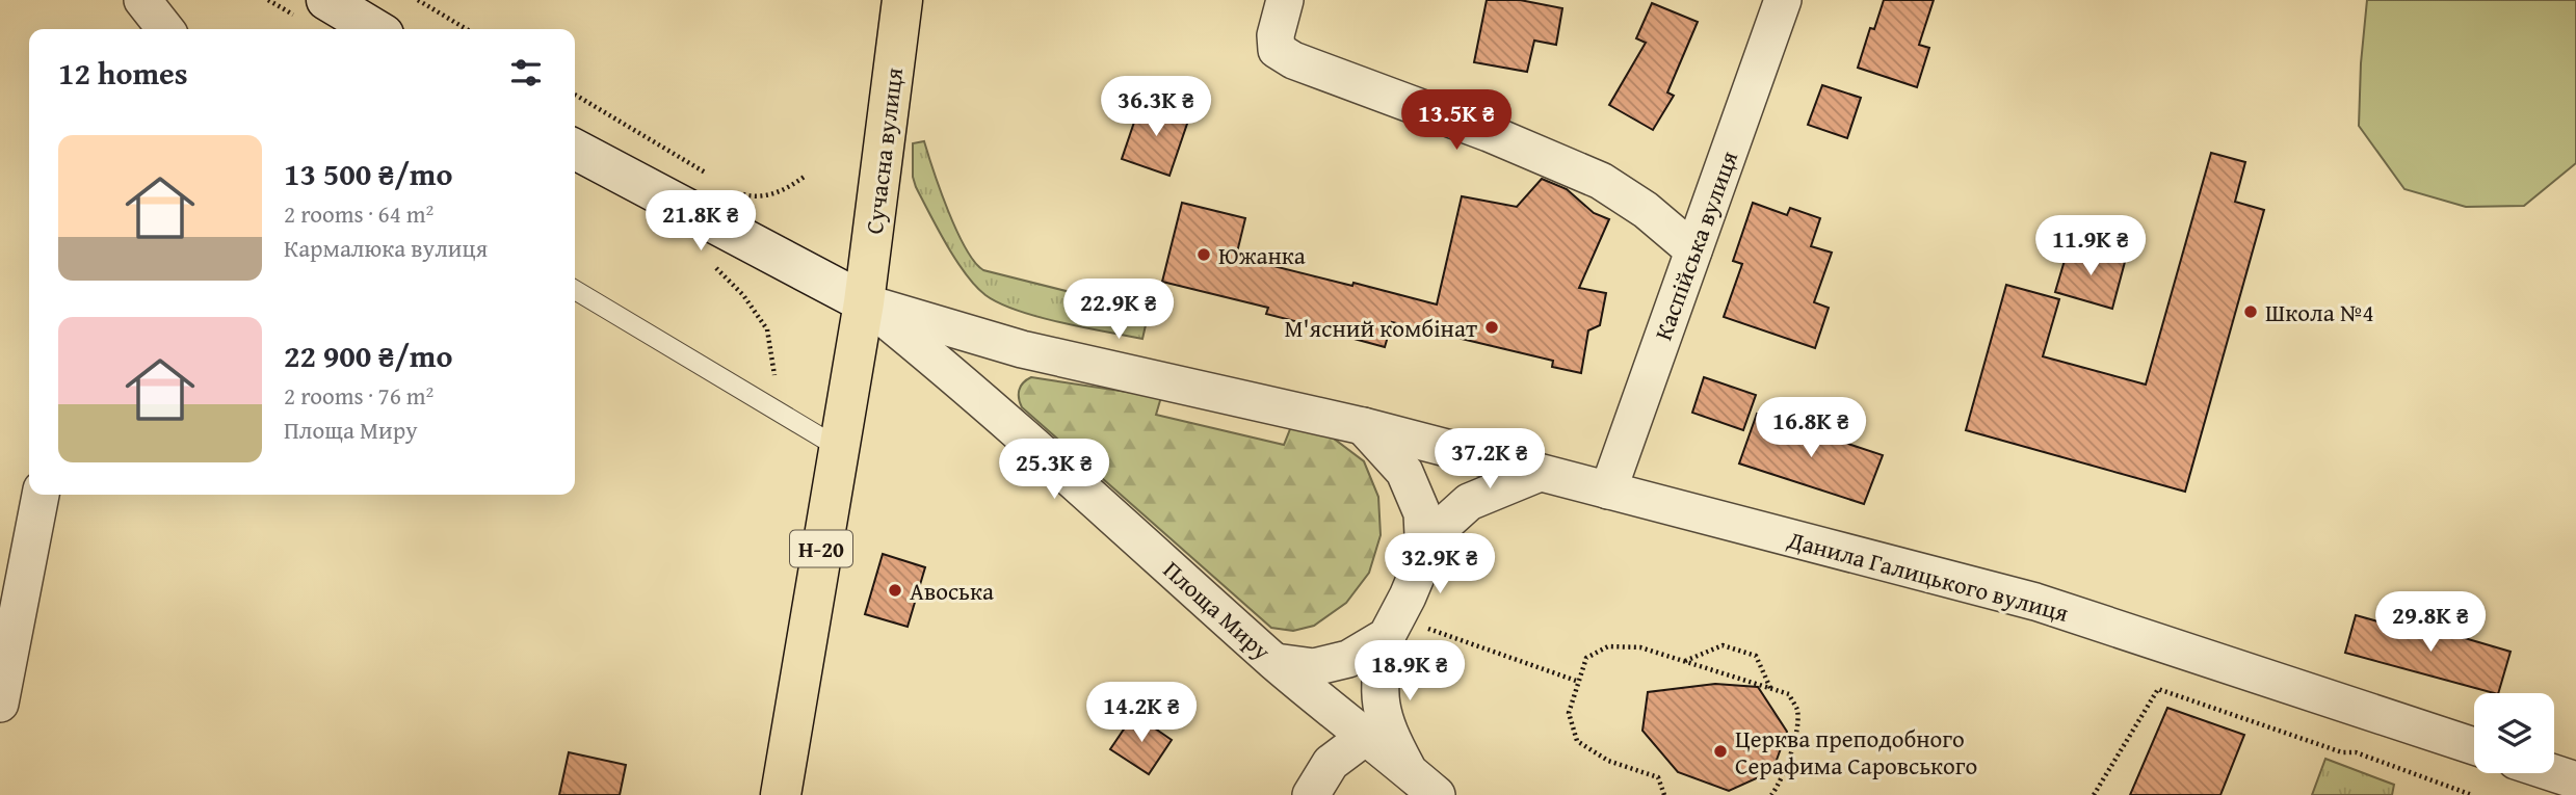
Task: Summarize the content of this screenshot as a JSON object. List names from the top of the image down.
{
  "streets": {
    "main road": ["Сучасна вулиця", "Н-20"],
    "street": ["Каспійська вулиця", "Данила Галицького вулиця", "Площа Миру"]
  },
  "crossings": [
    ["Сучасна вулиця", "Н-20"],
    ["Сучасна вулиця", "Площа Миру"],
    ["Каспійська вулиця", "Данила Галицького вулиця"],
    ["Н-20", "Площа Миру"]
  ],
  "places": [
    "Южанка",
    "Школа №4",
    "М'ясний комбінат",
    "Авоська",
    "Церква преподобного Серафима Саровського"
  ],
  "page": {
    "heading": "12 homes",
    "price": [
      "36.3K ₴",
      "13.5K ₴",
      "21.8K ₴",
      "11.9K ₴",
      "22.9K ₴",
      "16.8K ₴",
      "37.2K ₴",
      "25.3K ₴",
      "32.9K ₴",
      "29.8K ₴",
      "18.9K ₴",
      "14.2K ₴"
    ],
    "list": [
      {
        "name": "13 500 ₴/mo",
        "note": "2 rooms · 64 m² · Кармалюка вулиця"
      },
      {
        "name": "22 900 ₴/mo",
        "note": "2 rooms · 76 m² · Площа Миру"
      }
    ]
  }
}
